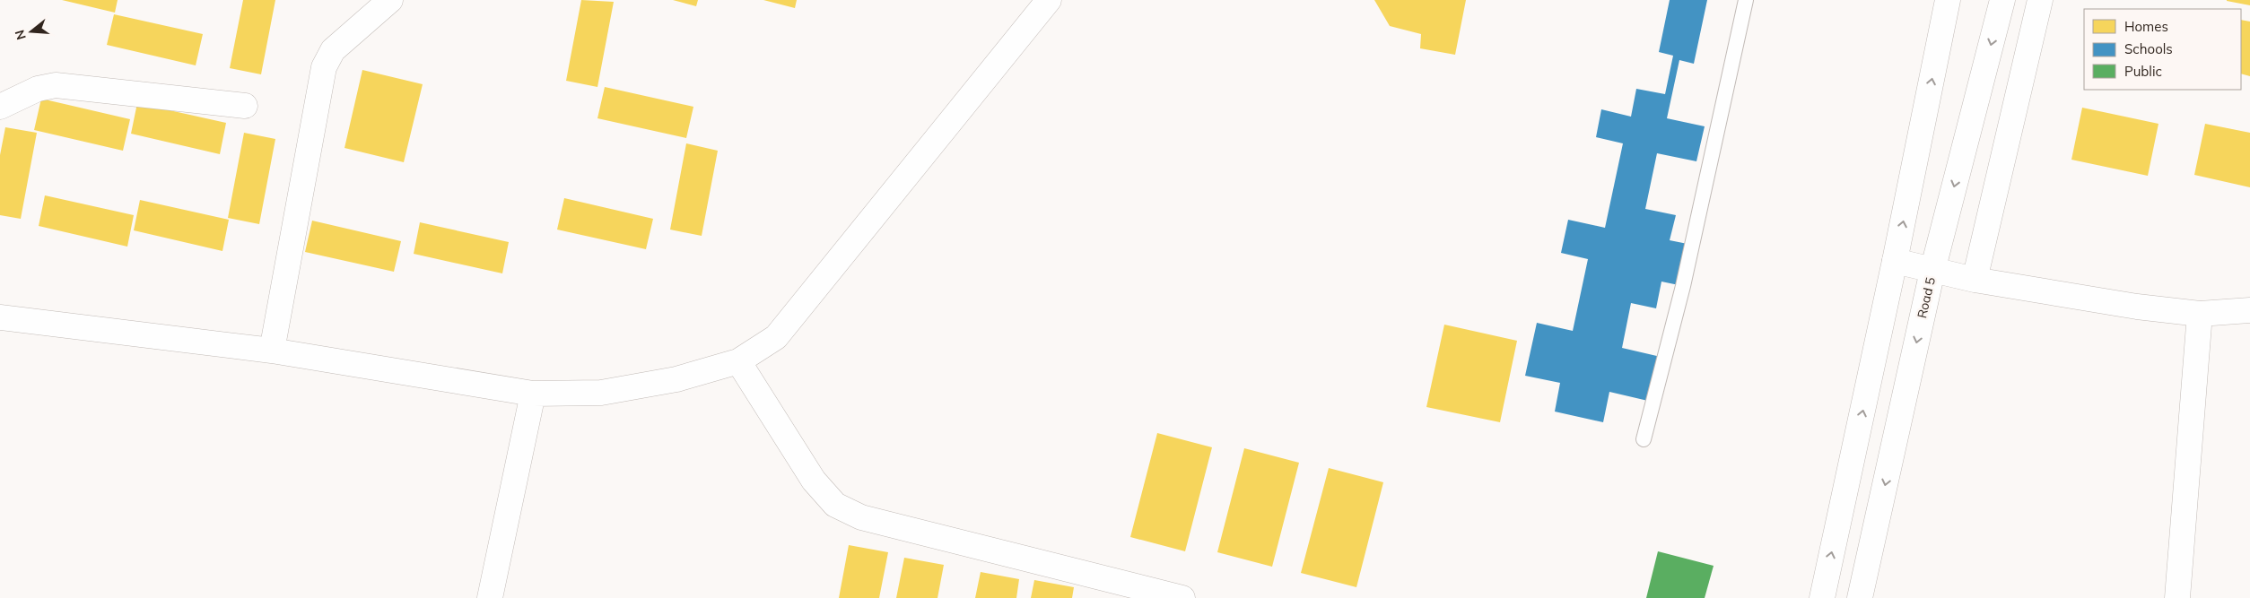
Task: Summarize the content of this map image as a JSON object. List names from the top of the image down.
{
  "streets": {
    "street": ["Road 5"]
  },
  "legend": ["Homes", "Schools", "Public"],
  "north": "left"
}
